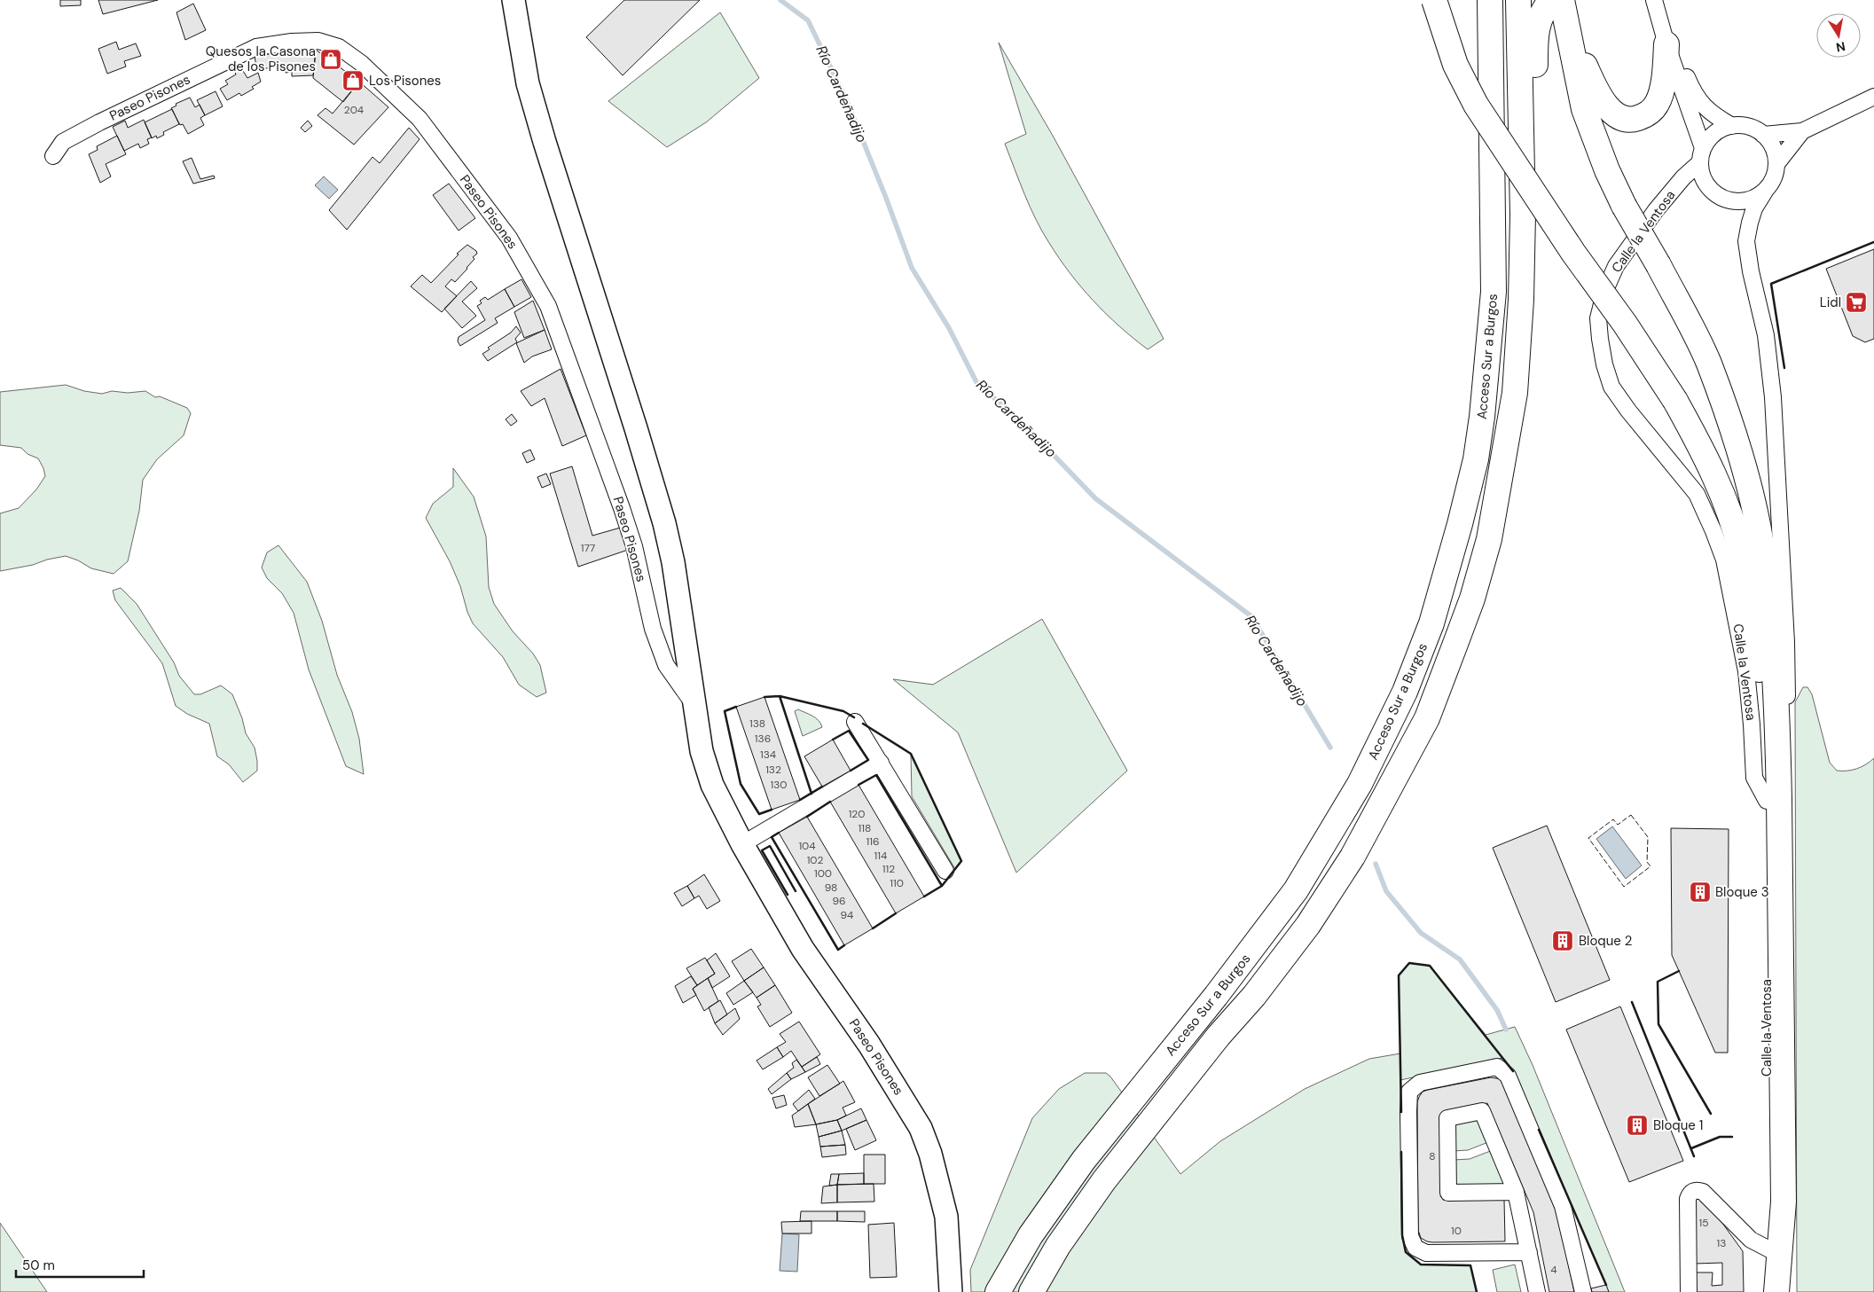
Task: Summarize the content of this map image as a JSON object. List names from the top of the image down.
{
  "streets": {
    "main road": ["Paseo Pisones", "Calle la Ventosa", "Acceso Sur a Burgos"]
  },
  "water": ["Río Cardeñadijo"],
  "places": {
    "shop": ["Quesos la Casona de los Pisones", "Los Pisones"],
    "supermarket": ["Lidl"],
    "building": ["Bloque 3", "Bloque 2", "Bloque 1"]
  },
  "house_numbers": [
    "204",
    "177",
    "138",
    "136",
    "134",
    "132",
    "130",
    "120",
    "118",
    "116",
    "104",
    "114",
    "102",
    "112",
    "100",
    "110",
    "98",
    "96",
    "94",
    "8",
    "15",
    "10",
    "13",
    "4"
  ],
  "scale_bar": "50 m",
  "north": "bottom"
}
